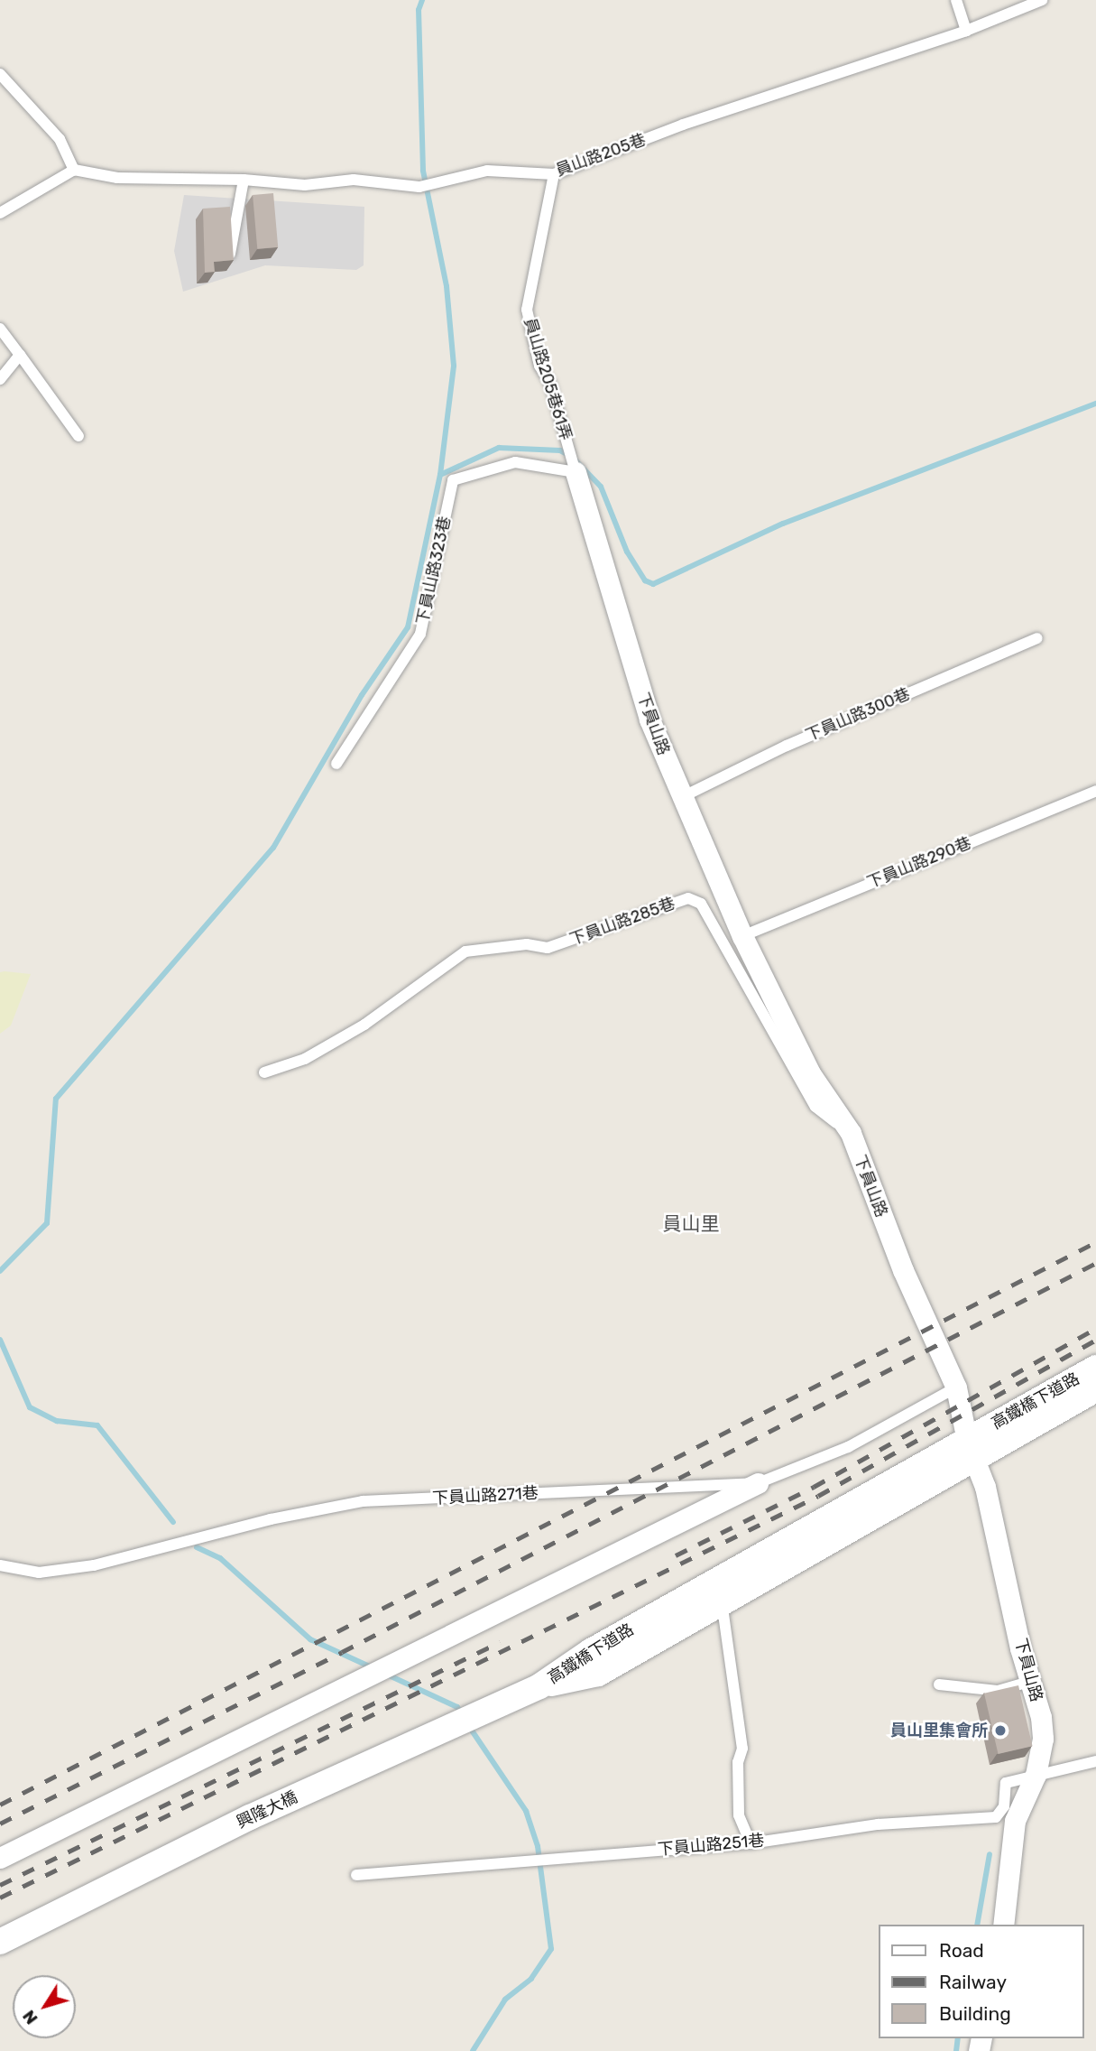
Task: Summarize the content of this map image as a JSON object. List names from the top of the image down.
{
  "streets": {
    "street": ["下員山路", "高鐵橋下道路", "興隆大橋"],
    "lane": [
      "員山路205巷",
      "員山路205巷61弄",
      "下員山路323巷",
      "下員山路300巷",
      "下員山路290巷",
      "下員山路285巷",
      "下員山路271巷",
      "下員山路251巷"
    ]
  },
  "crossings": [
    ["員山路205巷", "員山路205巷61弄"],
    ["員山路205巷61弄", "下員山路323巷"],
    ["員山路205巷61弄", "下員山路"],
    ["下員山路323巷", "下員山路"],
    ["下員山路300巷", "下員山路"],
    ["下員山路", "下員山路290巷"],
    ["下員山路", "下員山路285巷"],
    ["下員山路", "高鐵橋下道路"],
    ["下員山路", "下員山路271巷"],
    ["下員山路", "下員山路251巷"],
    ["高鐵橋下道路", "興隆大橋"]
  ],
  "districts": ["員山里"],
  "places": ["員山里集會所"],
  "legend": ["Road", "Railway", "Building"],
  "north": "bottom left"
}
